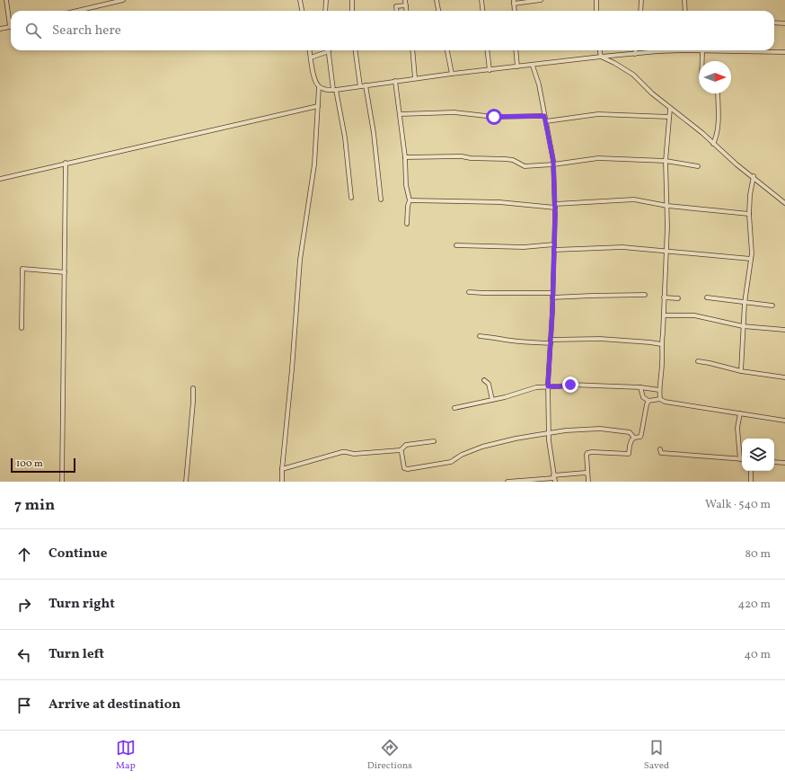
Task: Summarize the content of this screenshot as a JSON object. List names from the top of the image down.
{
  "scale_bar": "100 m",
  "north": "right",
  "page": {
    "search": "Search here",
    "scale": "100 m",
    "heading": ["7 min", "Walk · 540 m"],
    "list": [
      ["Continue", "80 m"],
      ["Turn right", "420 m"],
      ["Turn left", "40 m"],
      "Arrive at destination"
    ],
    "nav": ["Map", "Directions", "Saved"]
  }
}
